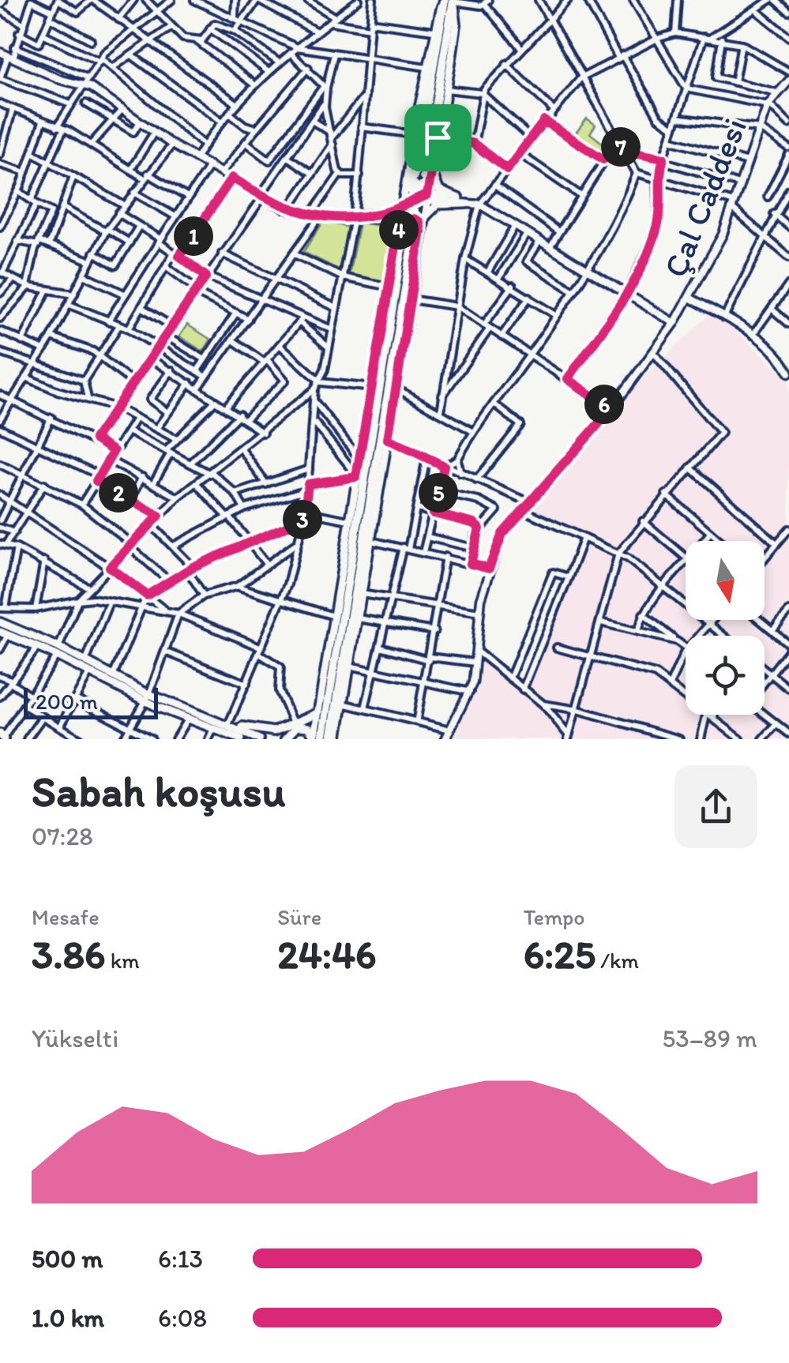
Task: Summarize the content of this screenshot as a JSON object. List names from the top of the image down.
{
  "streets": {
    "street": ["Çal Caddesi"]
  },
  "scale_bar": "200 m",
  "north": "bottom",
  "page": {
    "pins": [
      "7",
      "4",
      "1",
      "6",
      "2",
      "5",
      "3"
    ],
    "scale": "200 m",
    "heading": ["Sabah koşusu", "07:28"],
    "stats": [
      ["Mesafe", "3.86 km"],
      ["Süre", "24:46"],
      ["Tempo", "6:25 /km"]
    ],
    "chart": ["Yükselti", "53–89 m"],
    "list": [
      {
        "name": "500 m",
        "note": "6:13"
      },
      {
        "name": "1.0 km",
        "note": "6:08"
      }
    ]
  }
}
